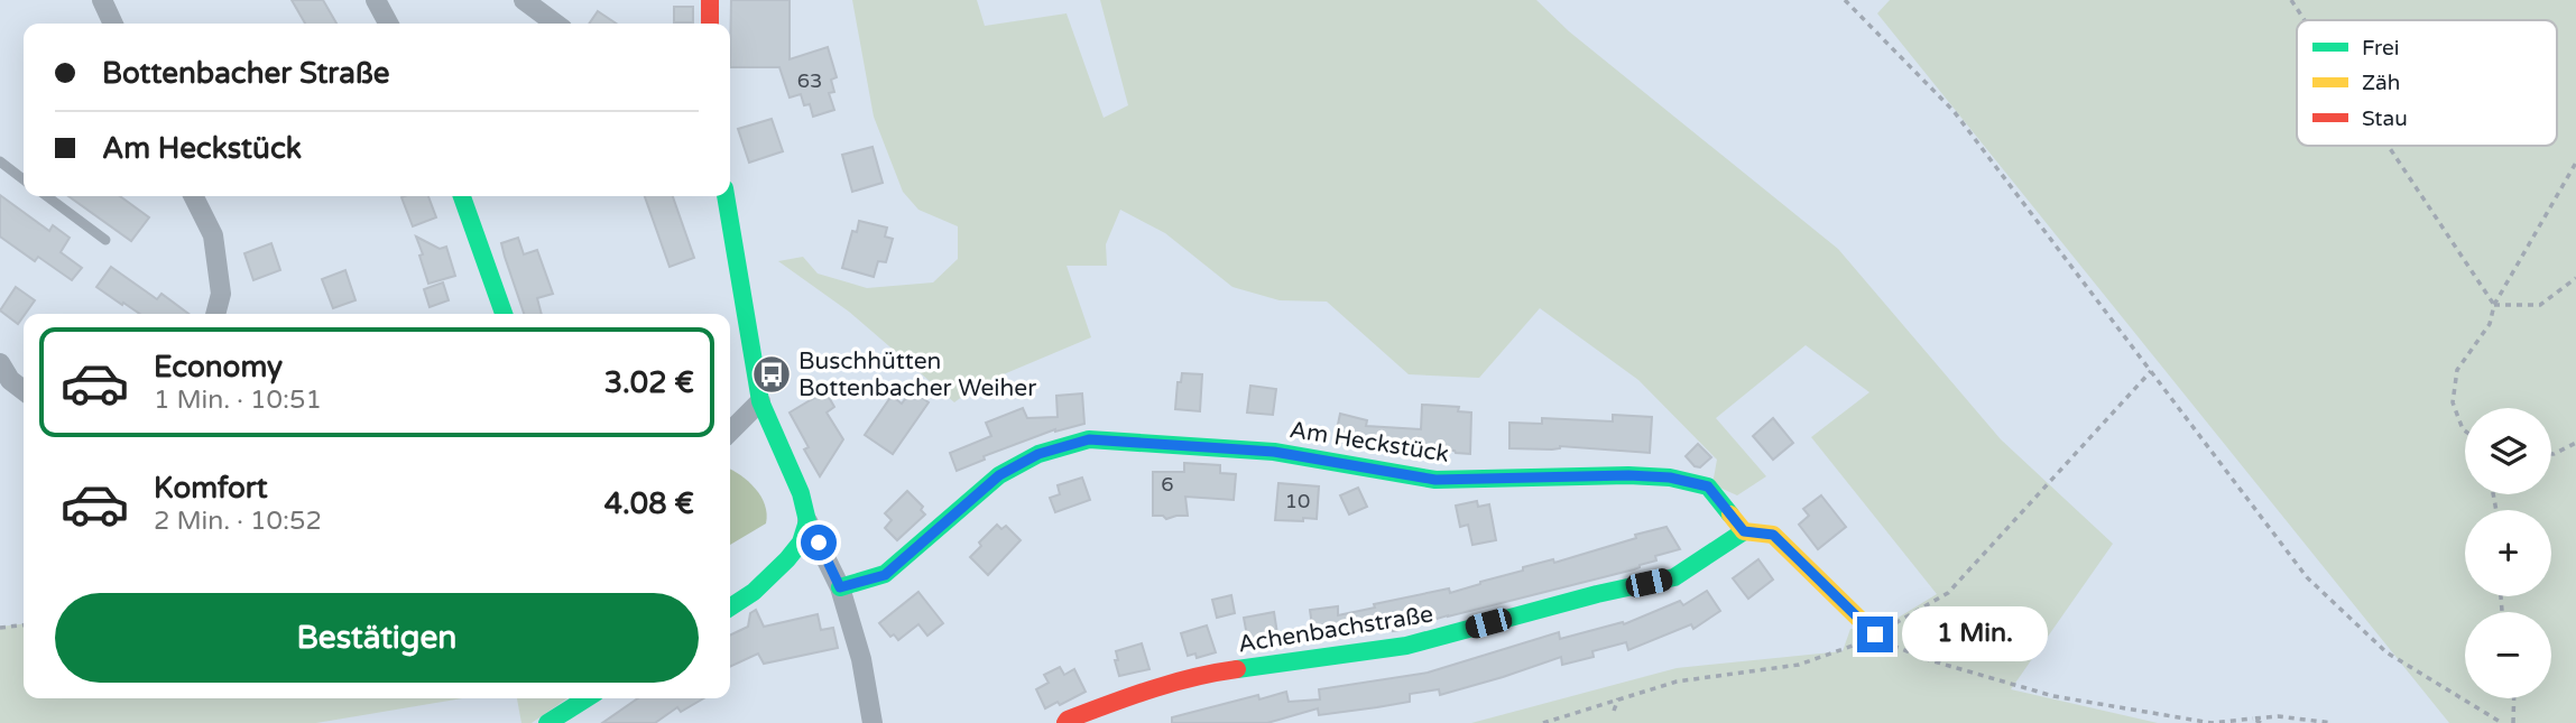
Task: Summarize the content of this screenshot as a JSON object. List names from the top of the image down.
{
  "streets": {
    "street": ["Am Heckstück", "Achenbachstraße"]
  },
  "crossings": [
    ["Am Heckstück", "Achenbachstraße"]
  ],
  "places": {
    "bus stop": ["Buschhütten Bottenbacher Weiher"]
  },
  "house_numbers": ["63", "6", "10"],
  "legend": ["Frei", "Zäh", "Stau"],
  "page": {
    "banner": ["Bottenbacher Straße", "Am Heckstück"],
    "list": [
      {
        "name": "Economy",
        "note": "1 Min. · 10:51",
        "value": "3.02 €"
      },
      {
        "name": "Komfort",
        "note": "2 Min. · 10:52",
        "value": "4.08 €"
      }
    ],
    "map_buttons": ["+", "−"],
    "buttons": "Bestätigen",
    "bubble": "1 Min."
  }
}
